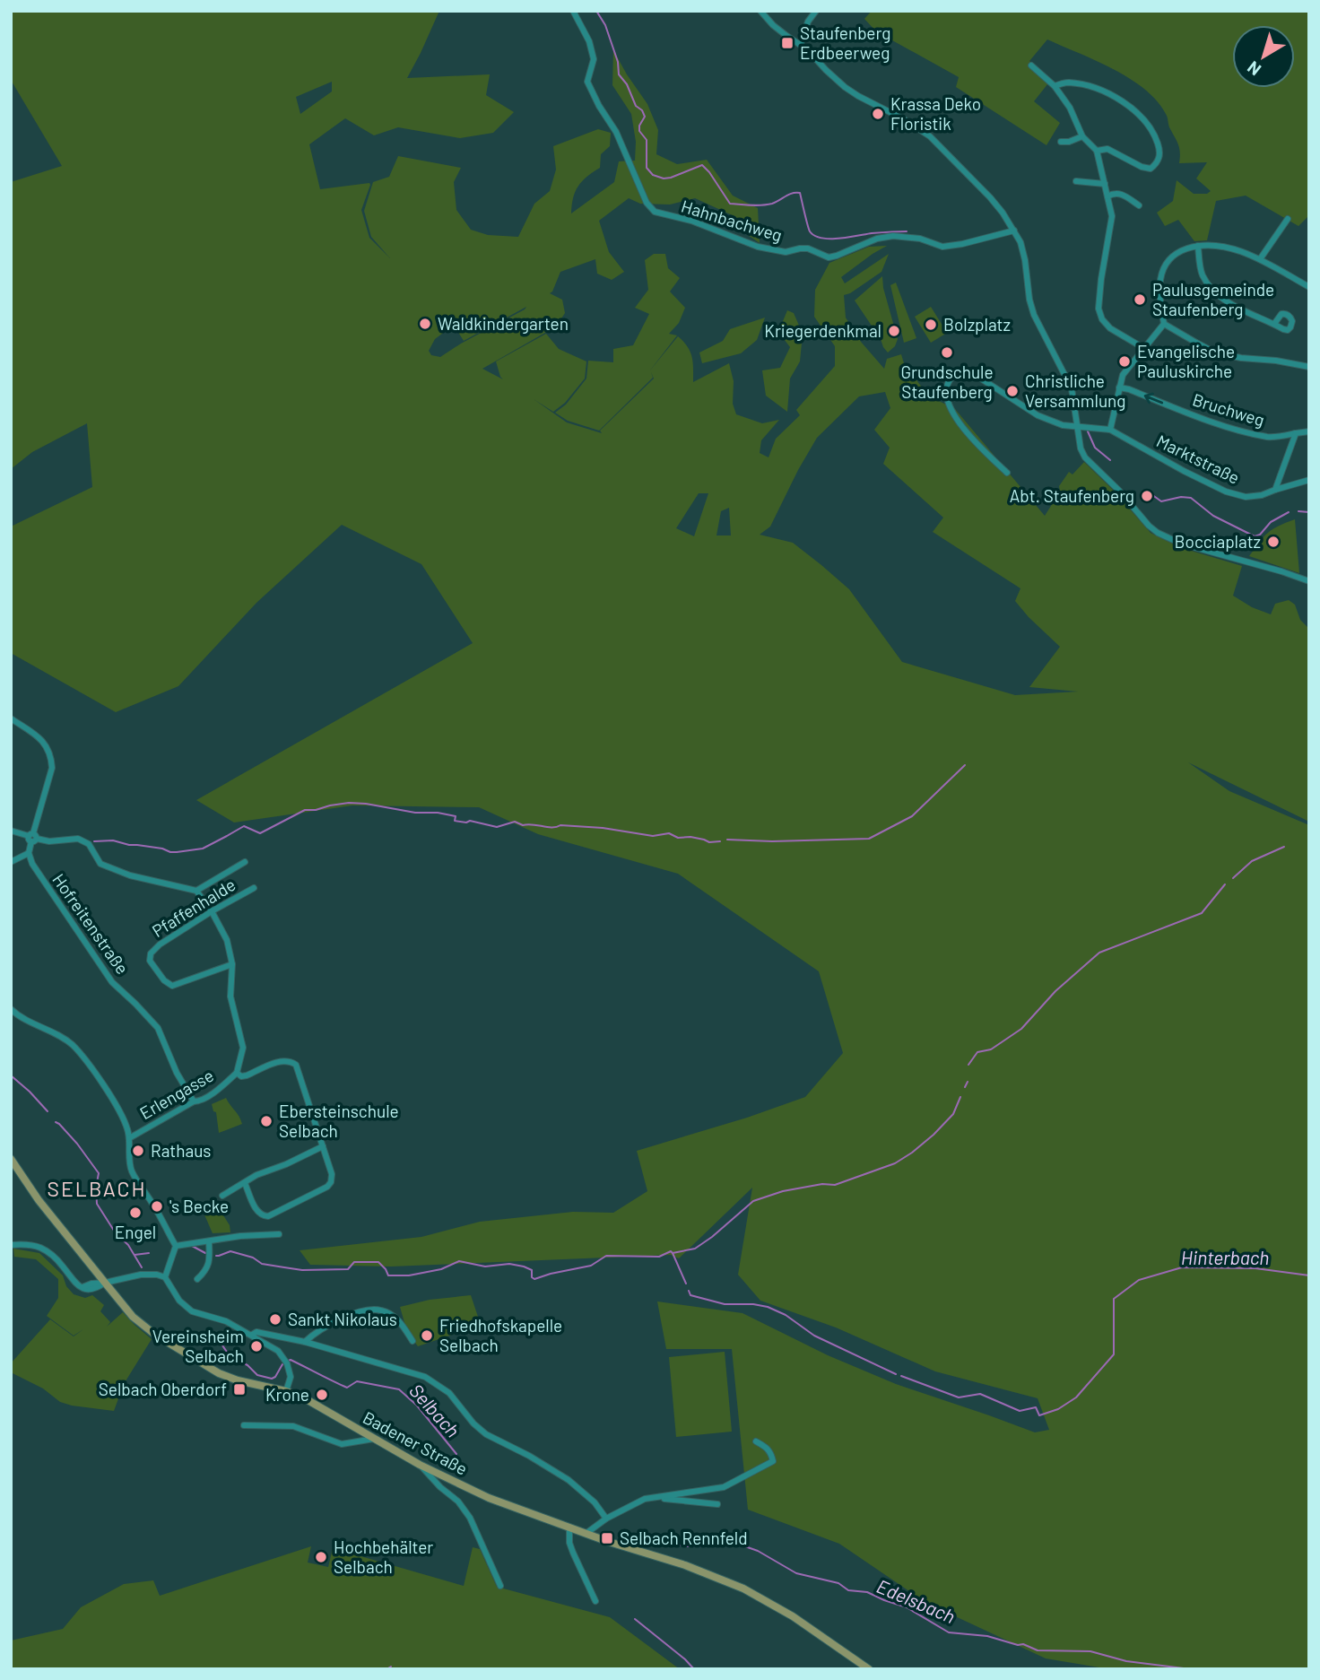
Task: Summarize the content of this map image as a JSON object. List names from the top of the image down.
{
  "streets": {
    "main road": ["Badener Straße"],
    "street": [
      "Hahnbachweg",
      "Bruchweg",
      "Marktstraße",
      "Pfaffenhalde",
      "Hofreitenstraße",
      "Erlengasse"
    ]
  },
  "crossings": [
    ["Hofreitenstraße", "Erlengasse"]
  ],
  "one_way": ["Bruchweg"],
  "districts": ["SELBACH"],
  "water": ["Hinterbach", "Selbach", "Edelsbach"],
  "places": {
    "transit": ["Staufenberg Erdbeerweg", "Selbach Oberdorf", "Selbach Rennfeld"],
    "other": [
      "Krassa Deko Floristik",
      "Paulusgemeinde Staufenberg",
      "Waldkindergarten",
      "Bolzplatz",
      "Kriegerdenkmal",
      "Grundschule Staufenberg",
      "Evangelische Pauluskirche",
      "Christliche Versammlung",
      "Abt. Staufenberg",
      "Bocciaplatz",
      "Ebersteinschule Selbach",
      "Rathaus",
      "'s Becke",
      "Engel",
      "Sankt Nikolaus",
      "Friedhofskapelle Selbach",
      "Vereinsheim Selbach",
      "Krone",
      "Hochbehälter Selbach"
    ]
  },
  "north": "bottom left"
}
